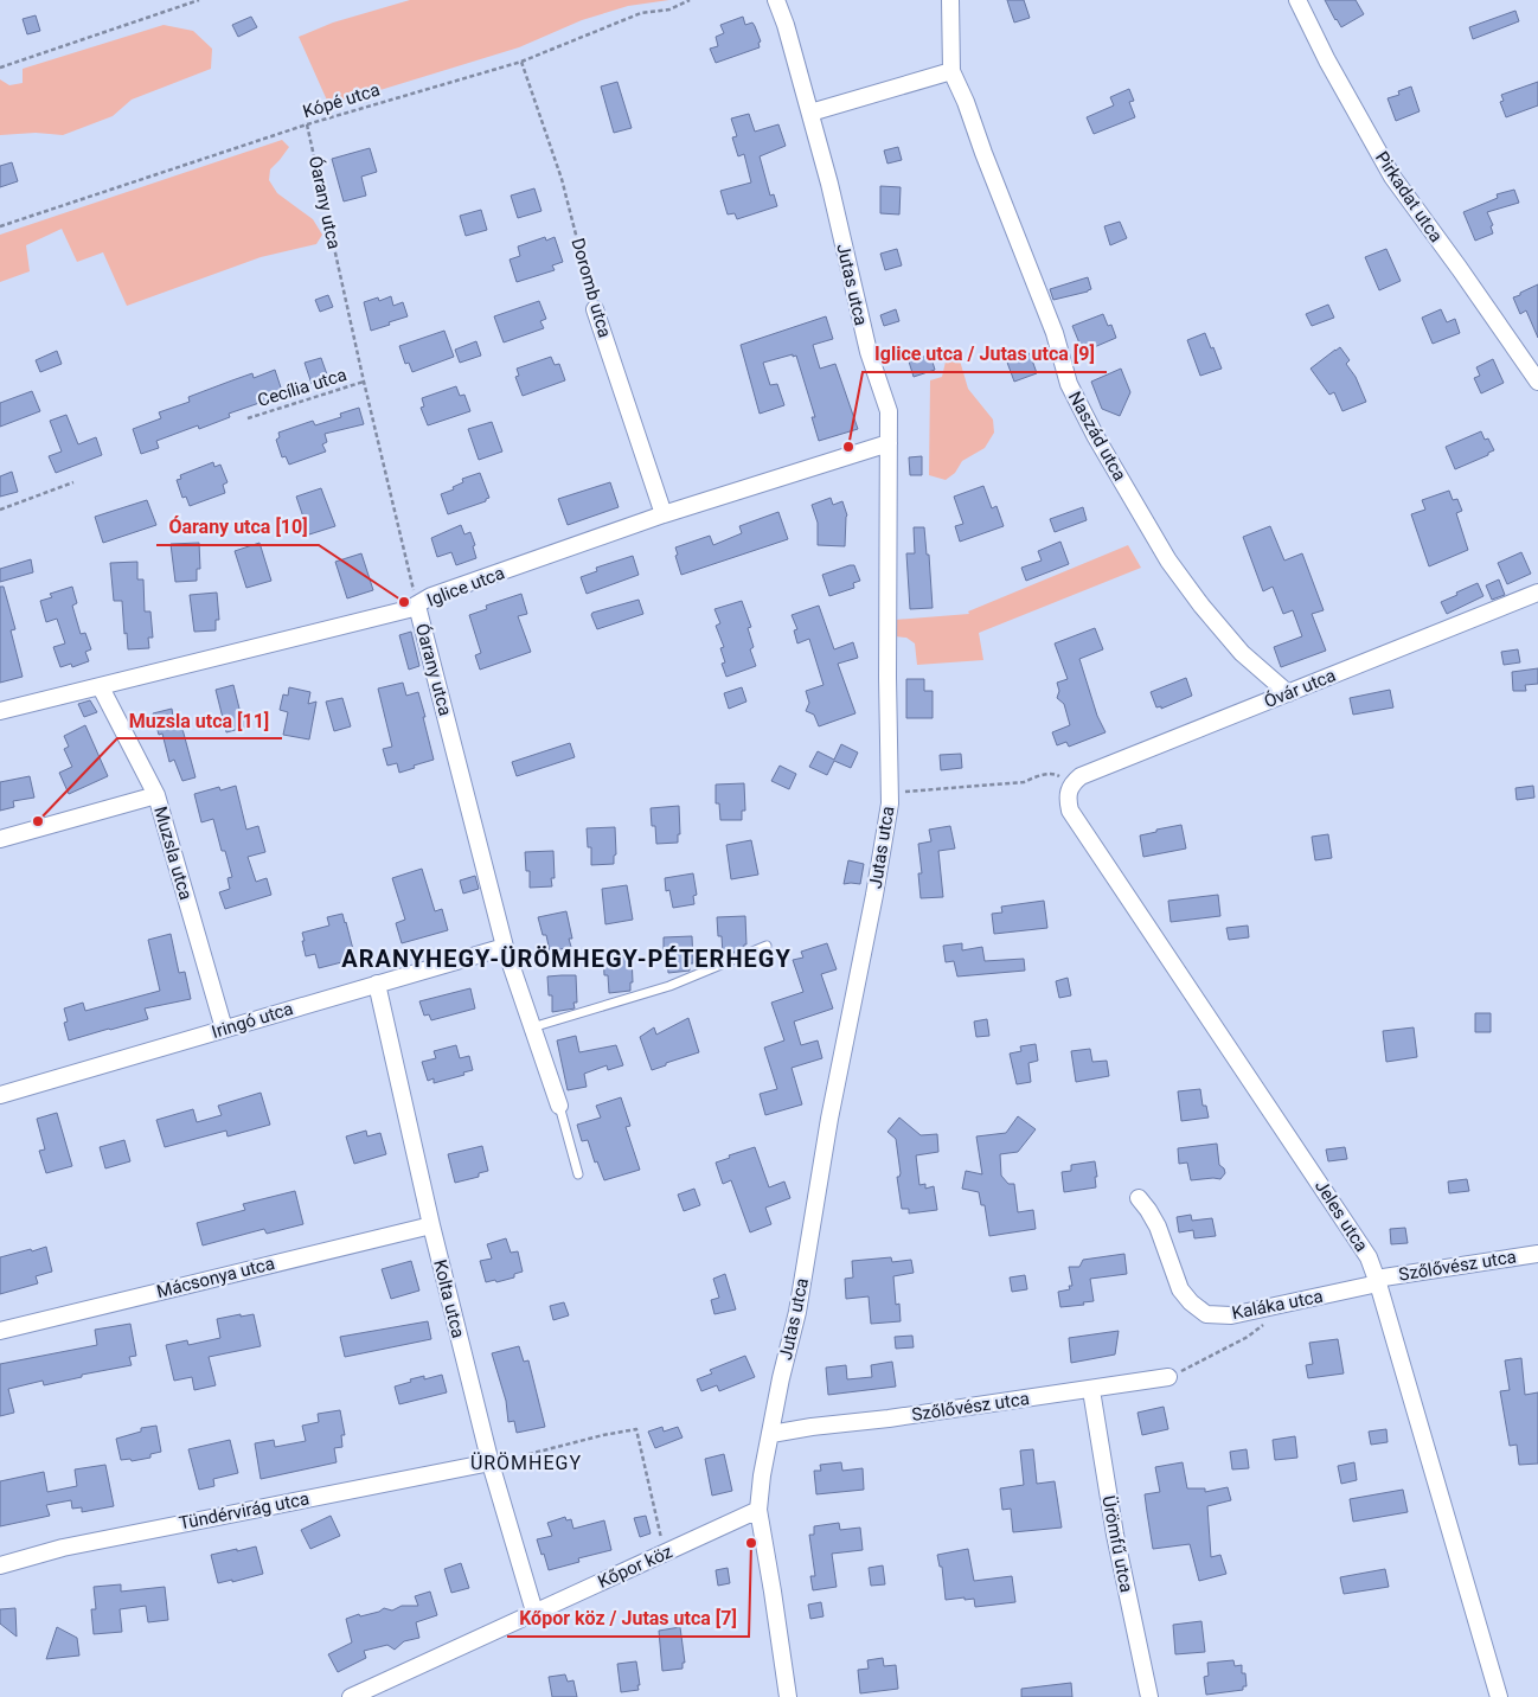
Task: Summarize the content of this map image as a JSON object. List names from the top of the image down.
{
  "streets": {
    "street": [
      "Pirkadat utca",
      "Óarany utca",
      "Jutas utca",
      "Doromb utca",
      "Naszád utca",
      "Iglice utca",
      "Óvár utca",
      "Muzsla utca",
      "Iringó utca",
      "Jeles utca",
      "Szőlővész utca",
      "Mácsonya utca",
      "Kolta utca",
      "Kaláka utca",
      "Tündérvirág utca",
      "Ürömfű utca",
      "Kőpor köz"
    ],
    "path": ["Kópé utca", "Cecília utca"]
  },
  "crossings": [
    ["Kópé utca", "Óarany utca"],
    ["Kópé utca", "Doromb utca"],
    ["Óarany utca", "Cecília utca"],
    ["Óarany utca", "Iglice utca"],
    ["Óarany utca", "Iringó utca"],
    ["Jutas utca", "Iglice utca"],
    ["Jutas utca", "Szőlővész utca"],
    ["Jutas utca", "Kőpor köz"],
    ["Doromb utca", "Iglice utca"],
    ["Naszád utca", "Óvár utca"],
    ["Iglice utca", "Muzsla utca"],
    ["Óvár utca", "Jeles utca"],
    ["Muzsla utca", "Iringó utca"],
    ["Iringó utca", "Kolta utca"],
    ["Jeles utca", "Szőlővész utca"],
    ["Jeles utca", "Kaláka utca"],
    ["Szőlővész utca", "Kaláka utca"],
    ["Szőlővész utca", "Ürömfű utca"],
    ["Mácsonya utca", "Kolta utca"],
    ["Kolta utca", "Tündérvirág utca"],
    ["Kolta utca", "Kőpor köz"]
  ],
  "districts": ["ARANYHEGY-ÜRÖMHEGY-PÉTERHEGY", "ÜRÖMHEGY"],
  "places": [
    "Iglice utca / Jutas utca [9]",
    "Óarany utca [10]",
    "Muzsla utca [11]",
    "Kőpor köz / Jutas utca [7]"
  ]
}
